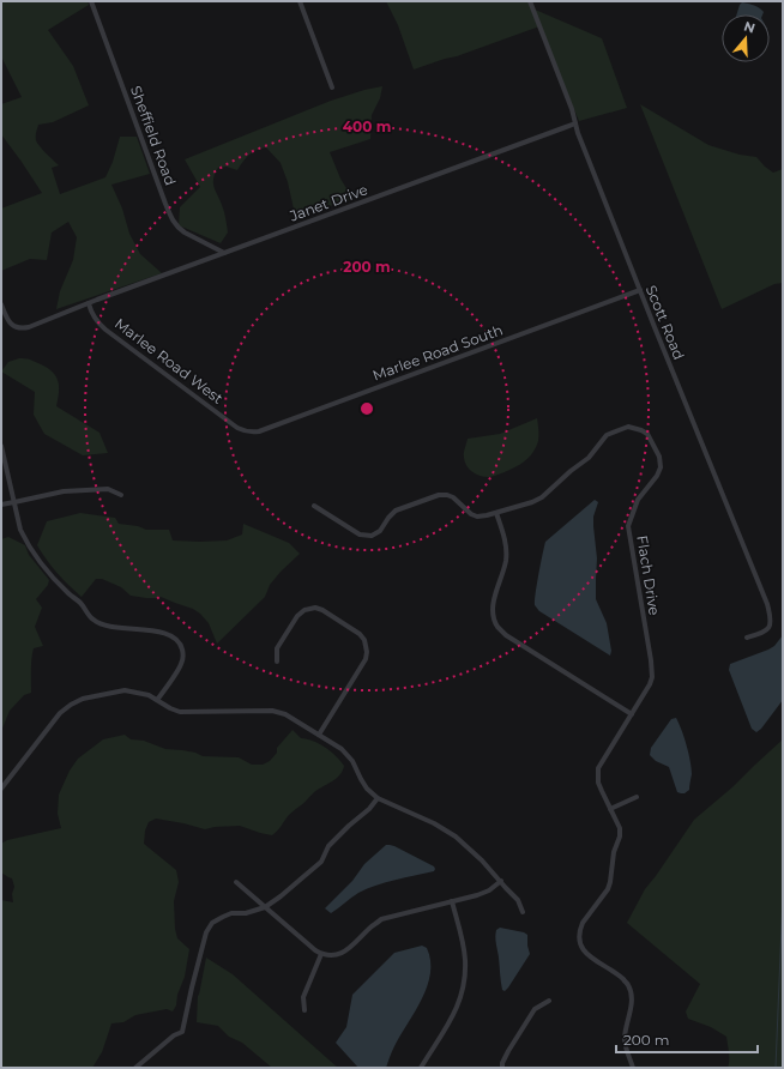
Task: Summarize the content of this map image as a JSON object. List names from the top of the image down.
{
  "streets": {
    "street": [
      "Sheffield Road",
      "Janet Drive",
      "Scott Road",
      "Marlee Road South",
      "Marlee Road West",
      "Flach Drive"
    ]
  },
  "crossings": [
    ["Sheffield Road", "Janet Drive"],
    ["Janet Drive", "Scott Road"],
    ["Janet Drive", "Marlee Road West"],
    ["Scott Road", "Marlee Road South"],
    ["Marlee Road South", "Marlee Road West"]
  ],
  "scale_bar": "200 m",
  "north": "top",
  "rings": ["400 m", "200 m"]
}
